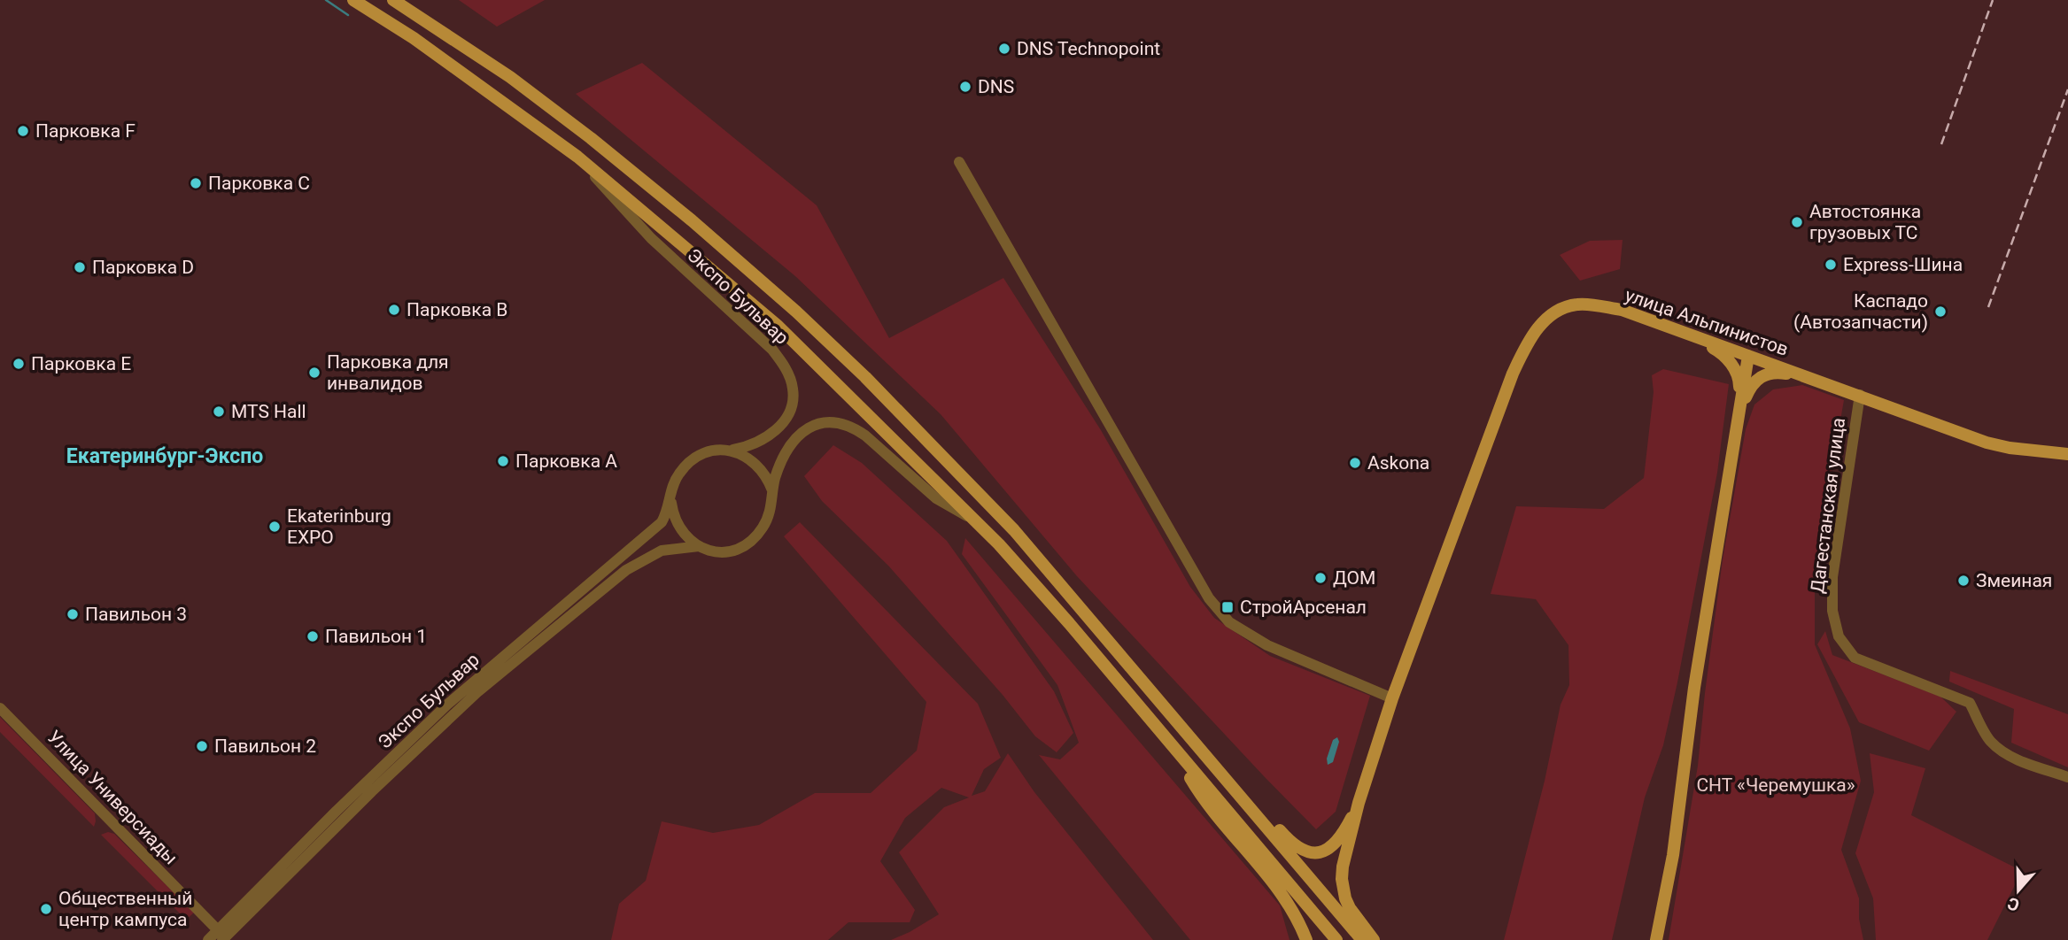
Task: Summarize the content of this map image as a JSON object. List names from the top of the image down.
{
  "streets": {
    "main road": ["улица Альпинистов"],
    "street": ["Экспо Бульвар", "Дагестанская улица", "Улица Универсиады"]
  },
  "crossings": [
    ["Экспо Бульвар", "Улица Универсиады"],
    ["улица Альпинистов", "Дагестанская улица"]
  ],
  "districts": ["Екатеринбург-Экспо"],
  "parks": ["СНТ «Черемушка»"],
  "places": {
    "other": [
      "DNS Technopoint",
      "DNS",
      "Парковка F",
      "Парковка C",
      "Автостоянка грузовых ТС",
      "Express-Шина",
      "Парковка D",
      "Парковка B",
      "Каспадо (Автозапчасти)",
      "Парковка E",
      "Парковка для инвалидов",
      "MTS Hall",
      "Парковка A",
      "Askona",
      "Ekaterinburg EXPO",
      "ДОМ",
      "Змеиная",
      "Павильон 3",
      "Павильон 1",
      "Павильон 2",
      "Общественный центр кампуса"
    ],
    "transit": ["СтройАрсенал"]
  },
  "north": "bottom"
}
